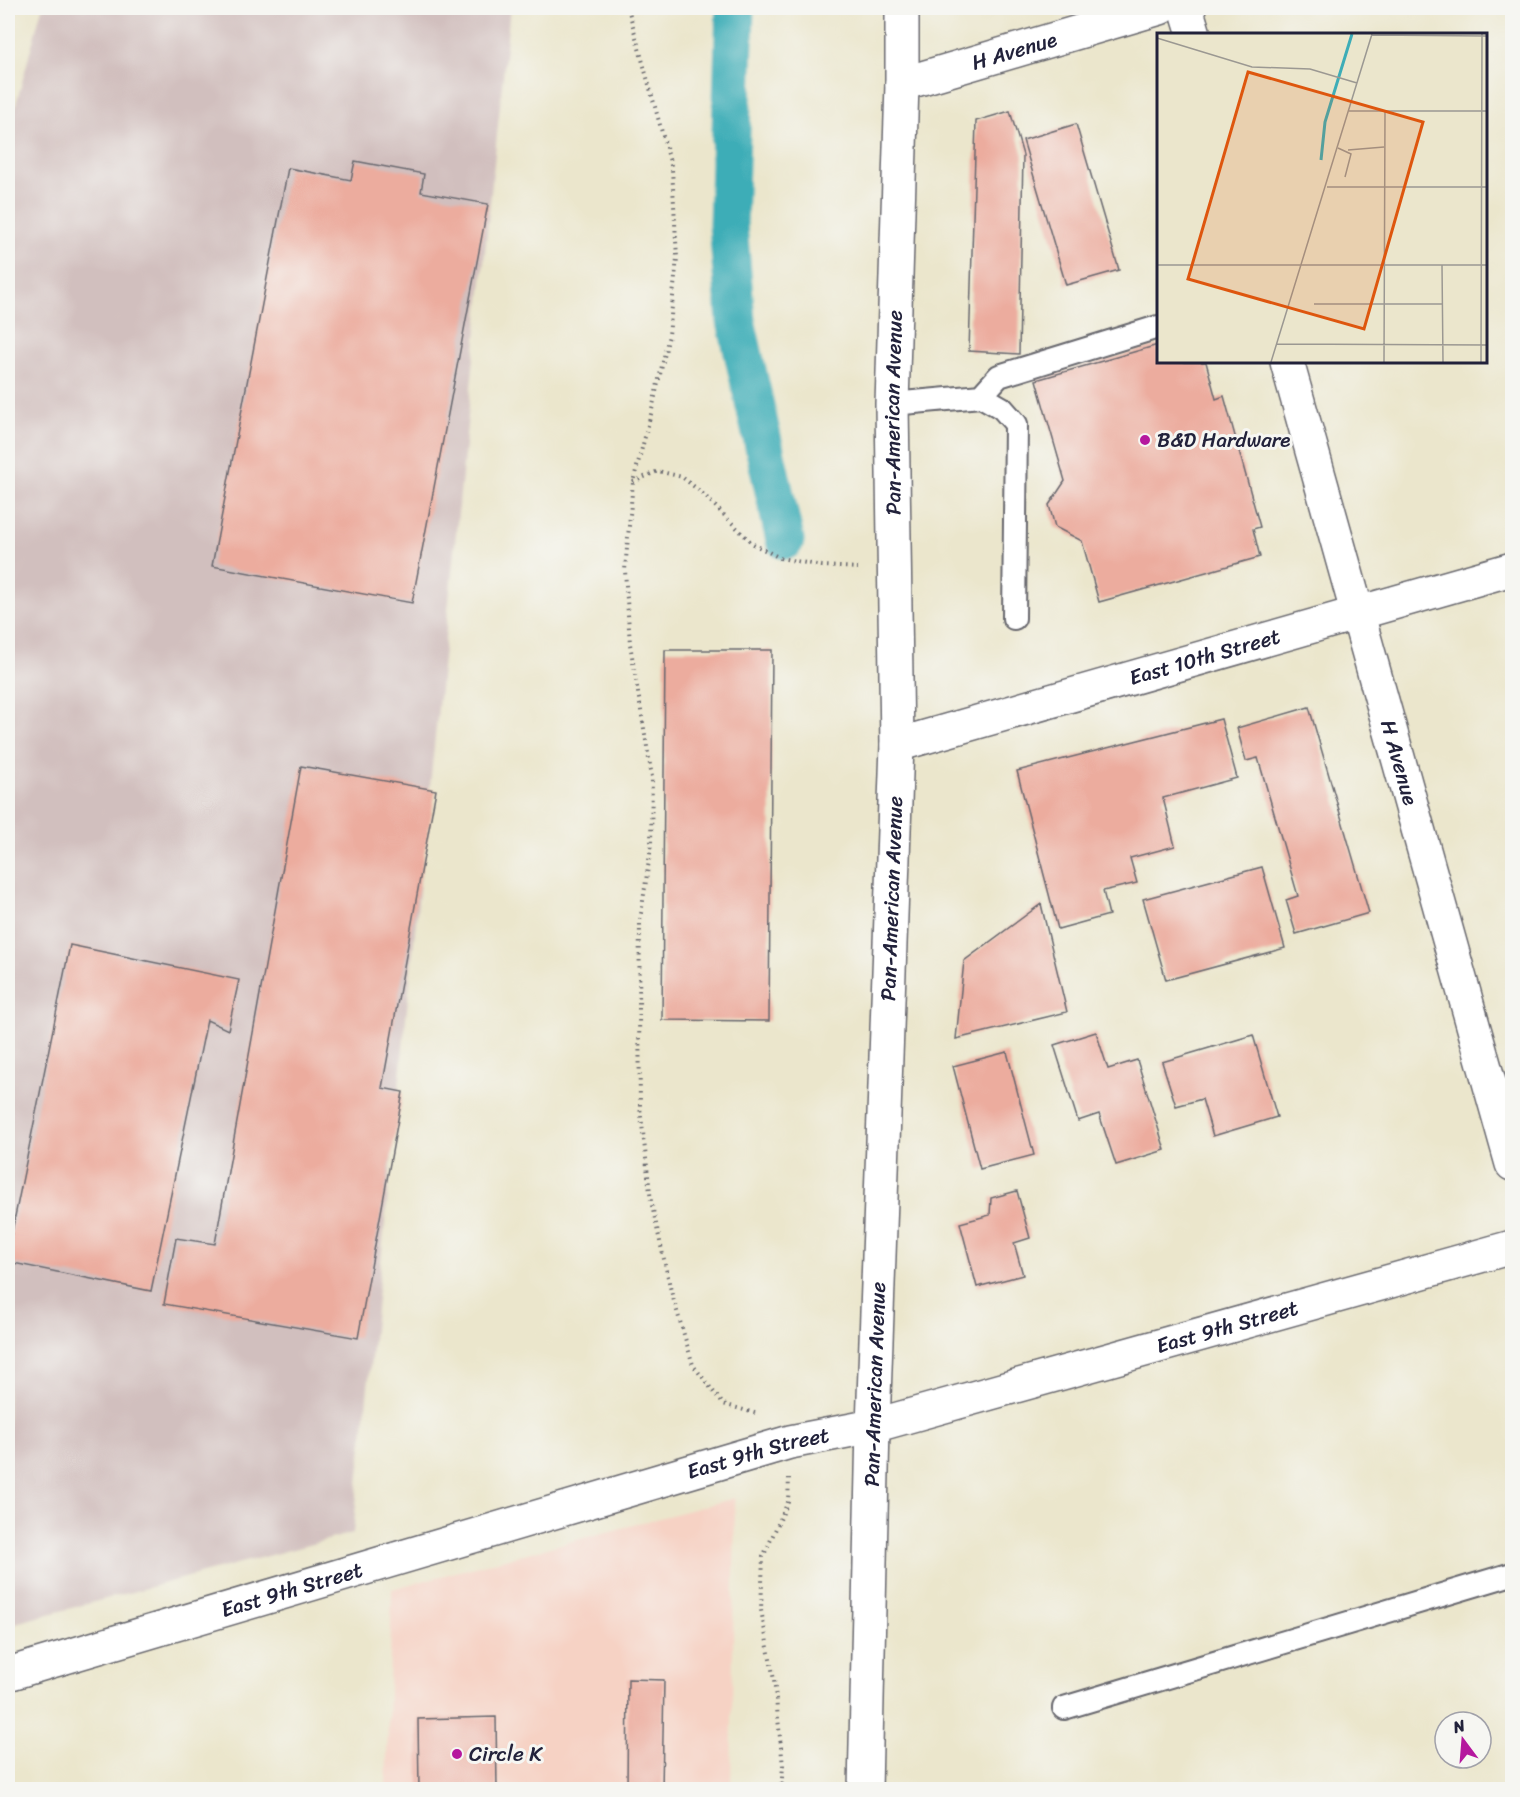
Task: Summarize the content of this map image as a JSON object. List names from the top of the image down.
{
  "streets": {
    "street": [
      "H Avenue",
      "Pan-American Avenue",
      "East 10th Street",
      "East 9th Street"
    ]
  },
  "crossings": [
    ["H Avenue", "Pan-American Avenue"],
    ["H Avenue", "East 10th Street"],
    ["Pan-American Avenue", "East 10th Street"],
    ["Pan-American Avenue", "East 9th Street"]
  ],
  "places": ["B&D Hardware", "Circle K"],
  "north": "top"
}
